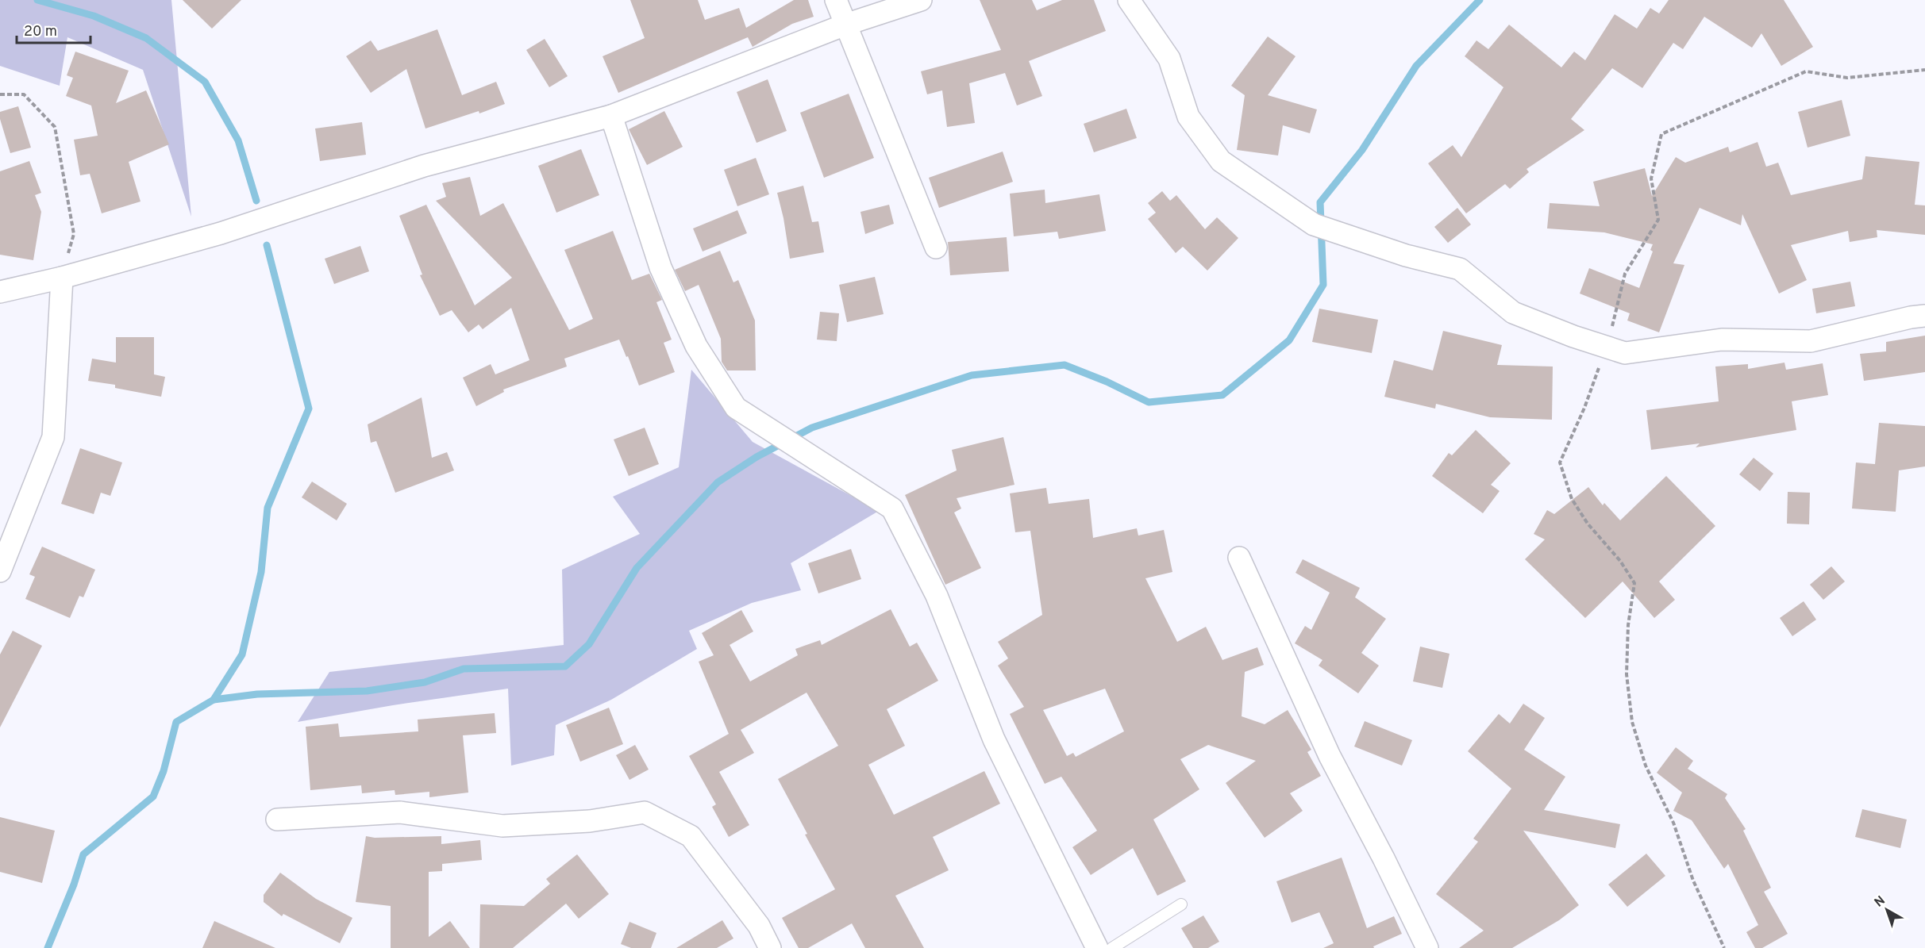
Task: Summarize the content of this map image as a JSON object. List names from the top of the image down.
{
  "scale_bar": "20 m",
  "north": "top left"
}
